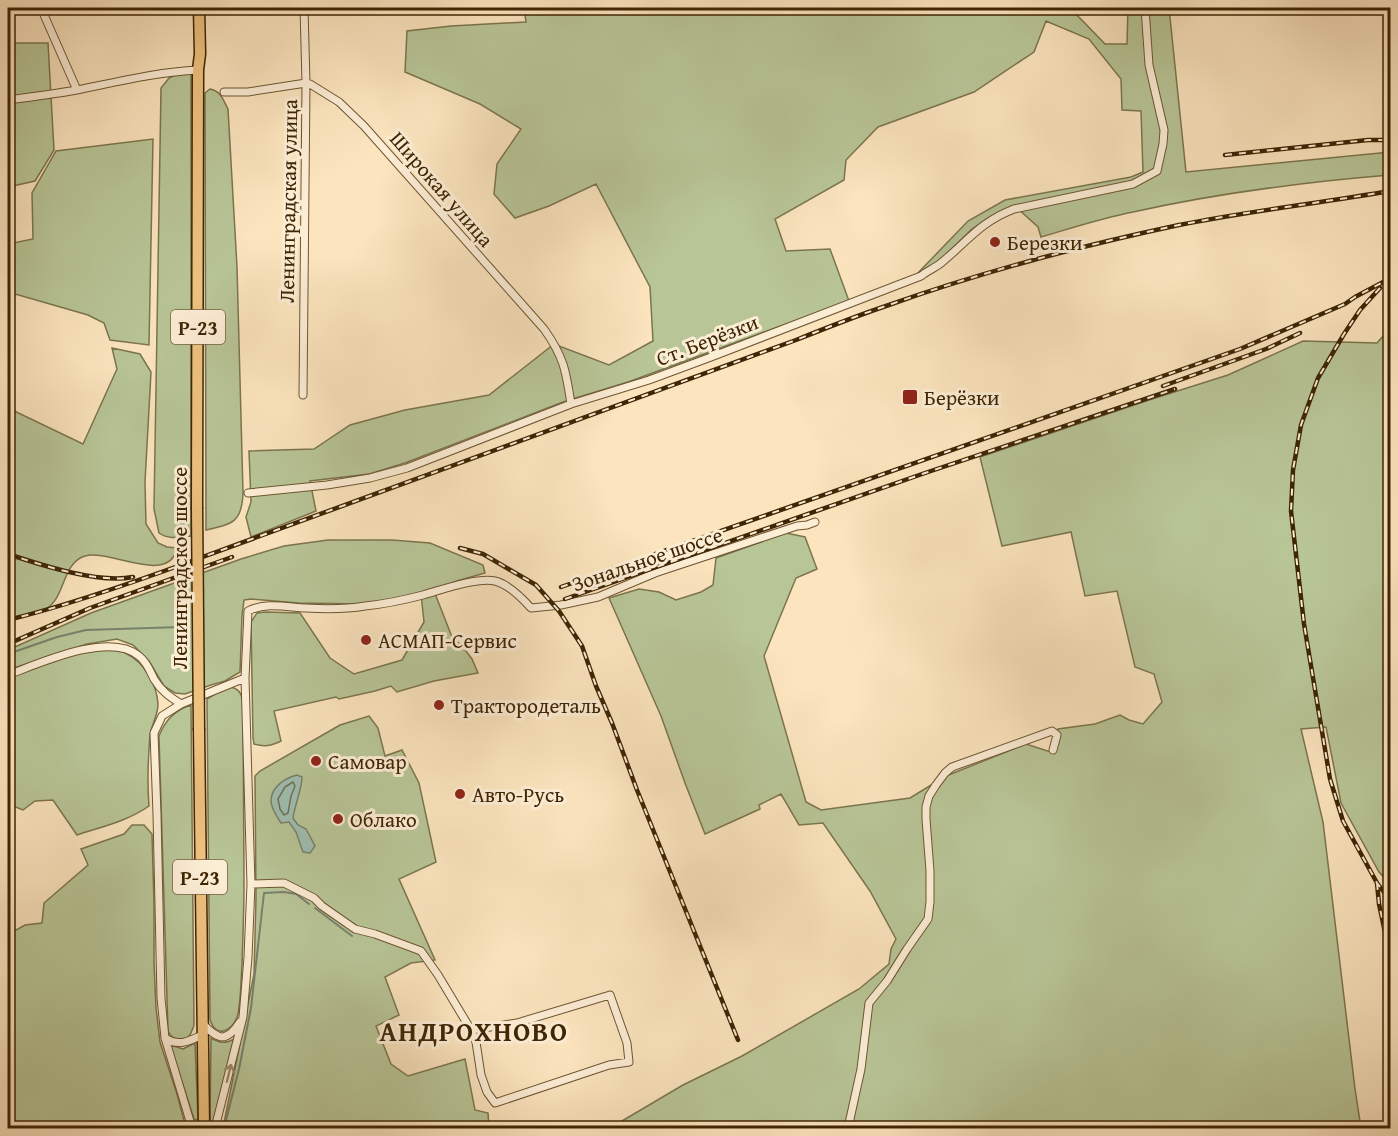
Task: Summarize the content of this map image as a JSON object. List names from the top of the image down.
{
  "streets": {
    "highway": ["Р-23", "Ленинградское шоссе"],
    "street": [
      "Широкая улица",
      "Ленинградская улица",
      "Ст. Берёзки",
      "Зональное шоссе"
    ]
  },
  "crossings": [
    ["Широкая улица", "Ленинградская улица"],
    ["Широкая улица", "Ст. Берёзки"]
  ],
  "districts": ["АНДРОХНОВО"],
  "places": {
    "other": [
      "Березки",
      "АСМАП-Сервис",
      "Трактородеталь",
      "Самовар",
      "Авто-Русь",
      "Облако"
    ],
    "transit": ["Берёзки"]
  }
}
